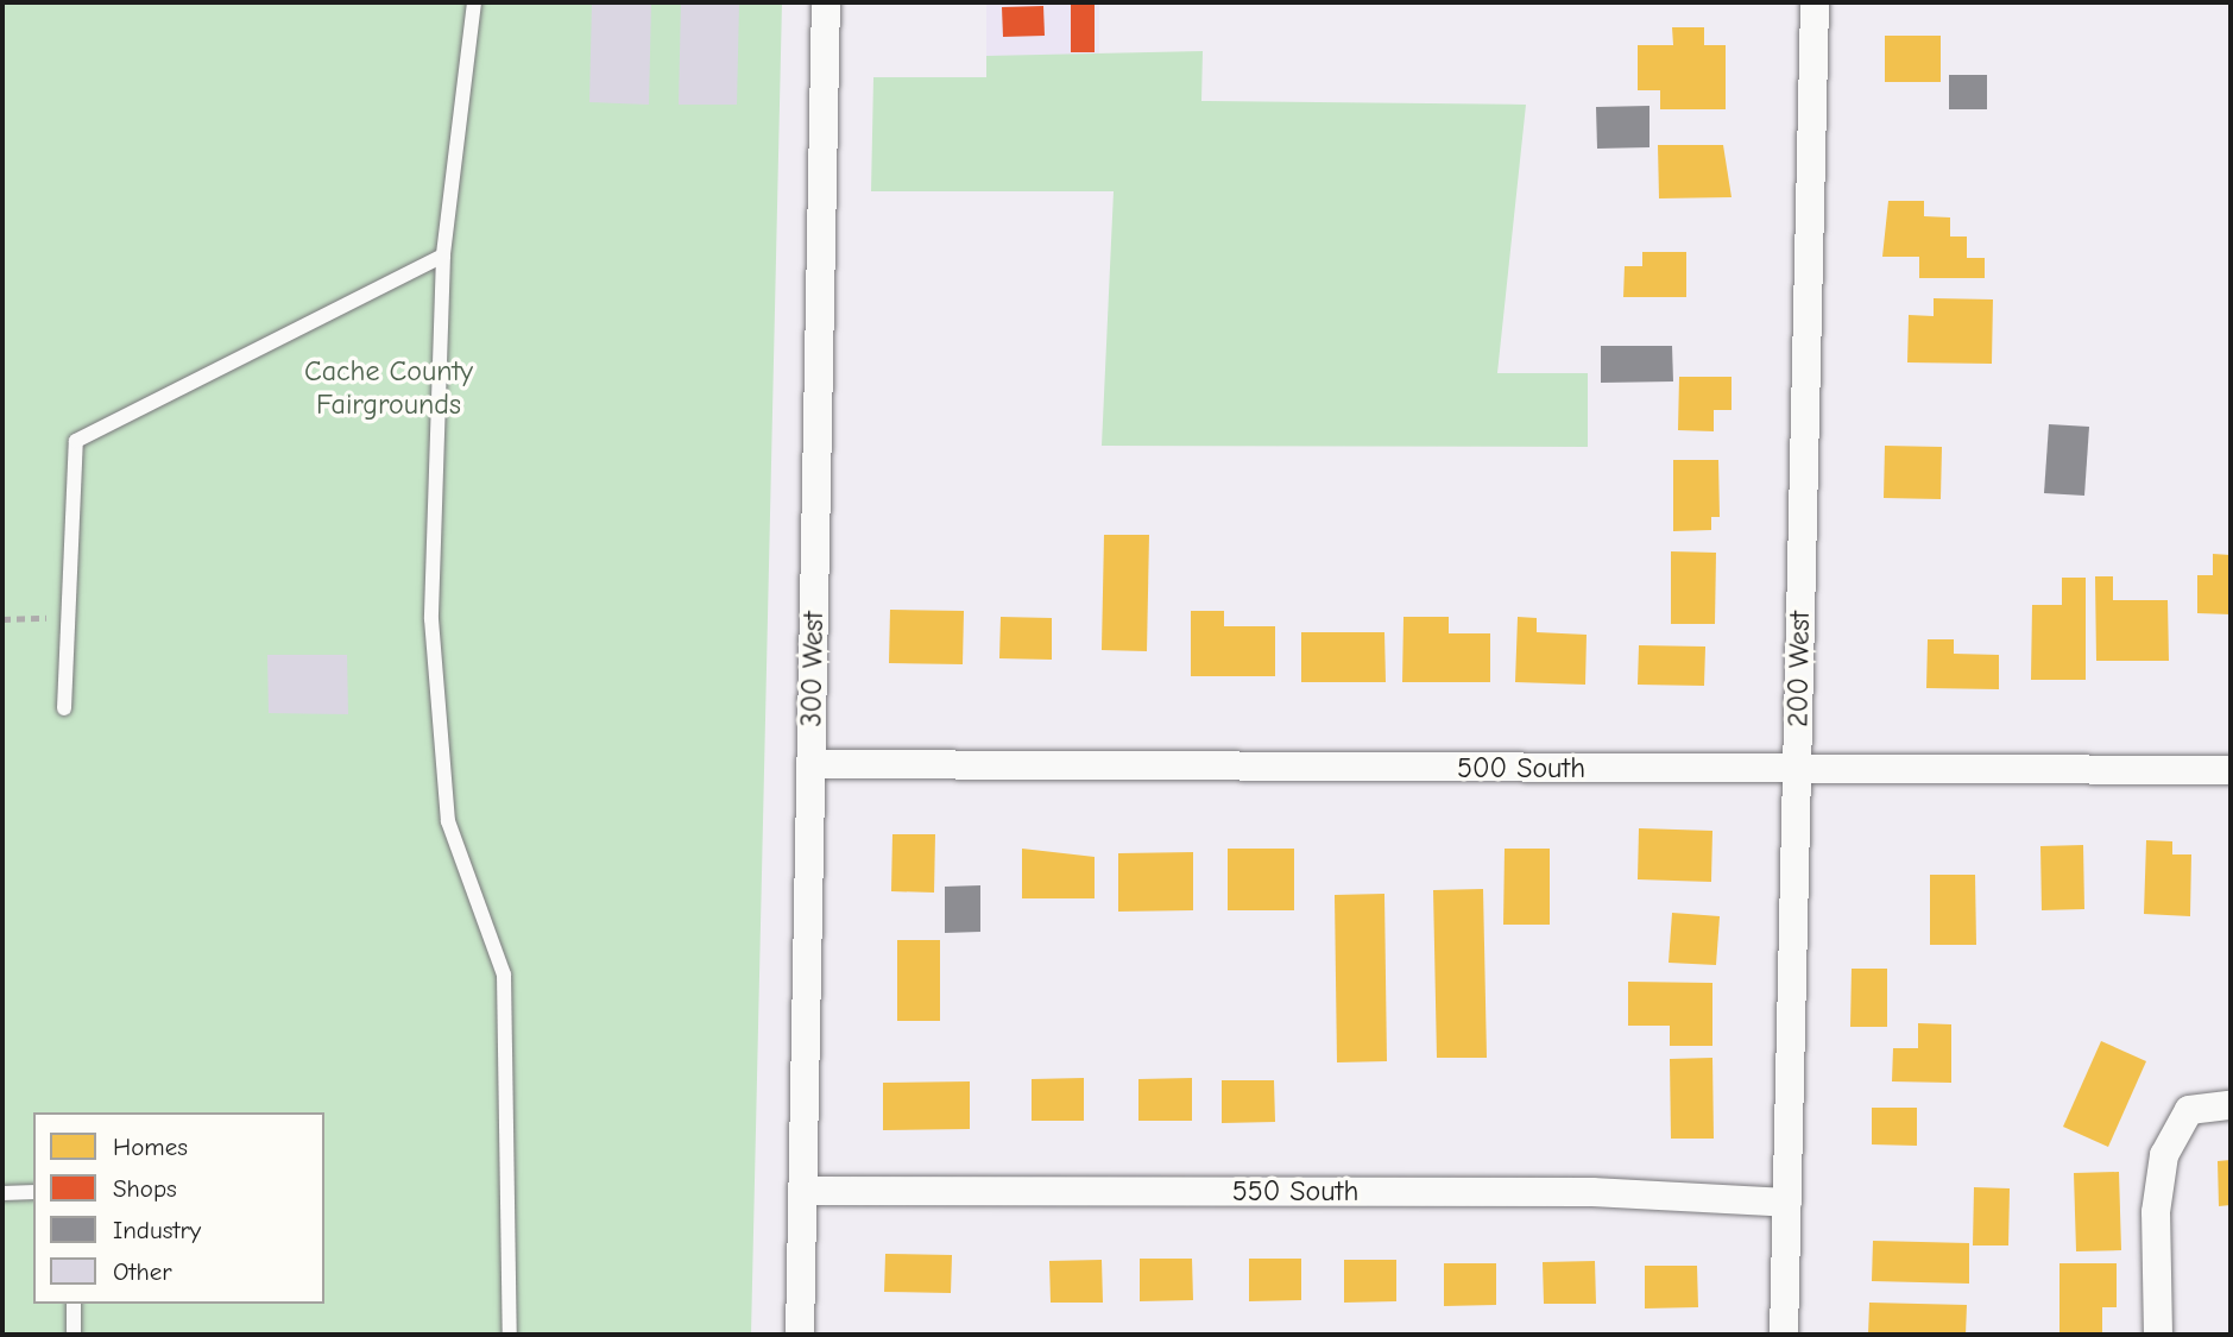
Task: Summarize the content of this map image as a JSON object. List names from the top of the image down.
{
  "streets": {
    "street": [
      "300 West",
      "200 West",
      "500 South",
      "550 South"
    ]
  },
  "crossings": [
    ["300 West", "500 South"],
    ["300 West", "550 South"],
    ["200 West", "500 South"],
    ["200 West", "550 South"]
  ],
  "parks": ["Cache County Fairgrounds"],
  "legend": [
    "Homes",
    "Shops",
    "Industry",
    "Other"
  ]
}
